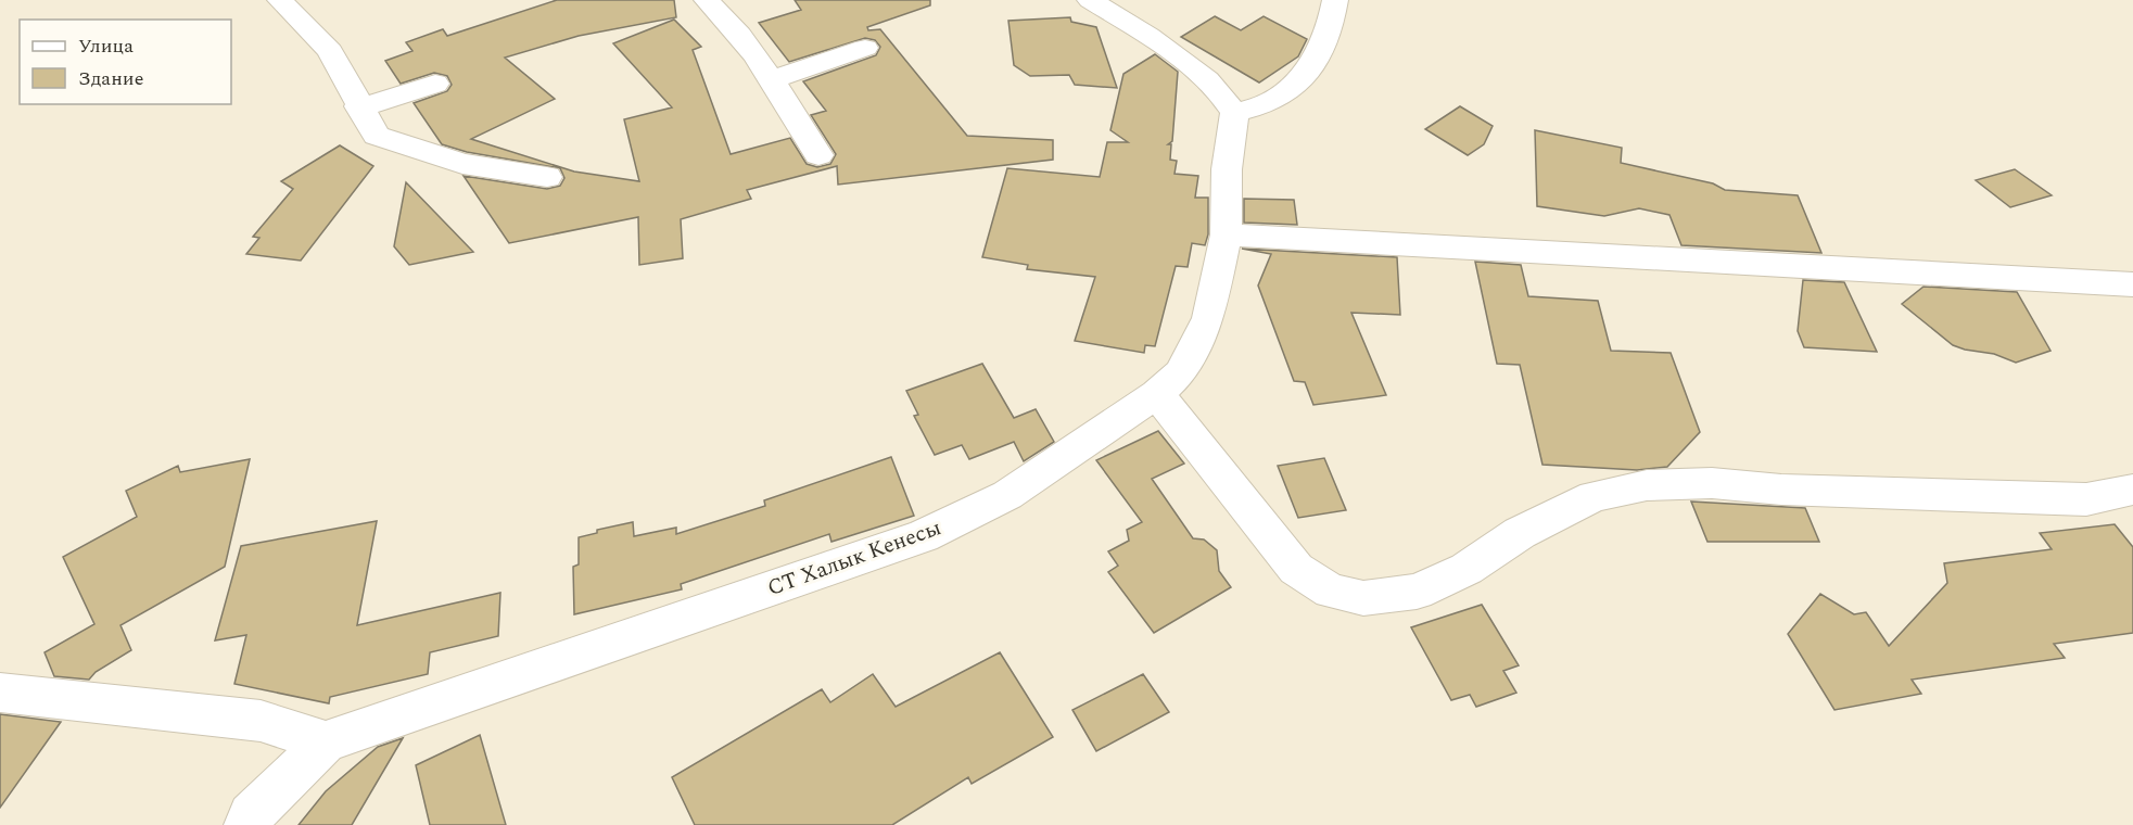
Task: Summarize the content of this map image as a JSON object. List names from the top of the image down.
{
  "streets": {
    "street": ["СТ Халык Кенесы"]
  },
  "legend": ["Улица", "Здание"]
}
